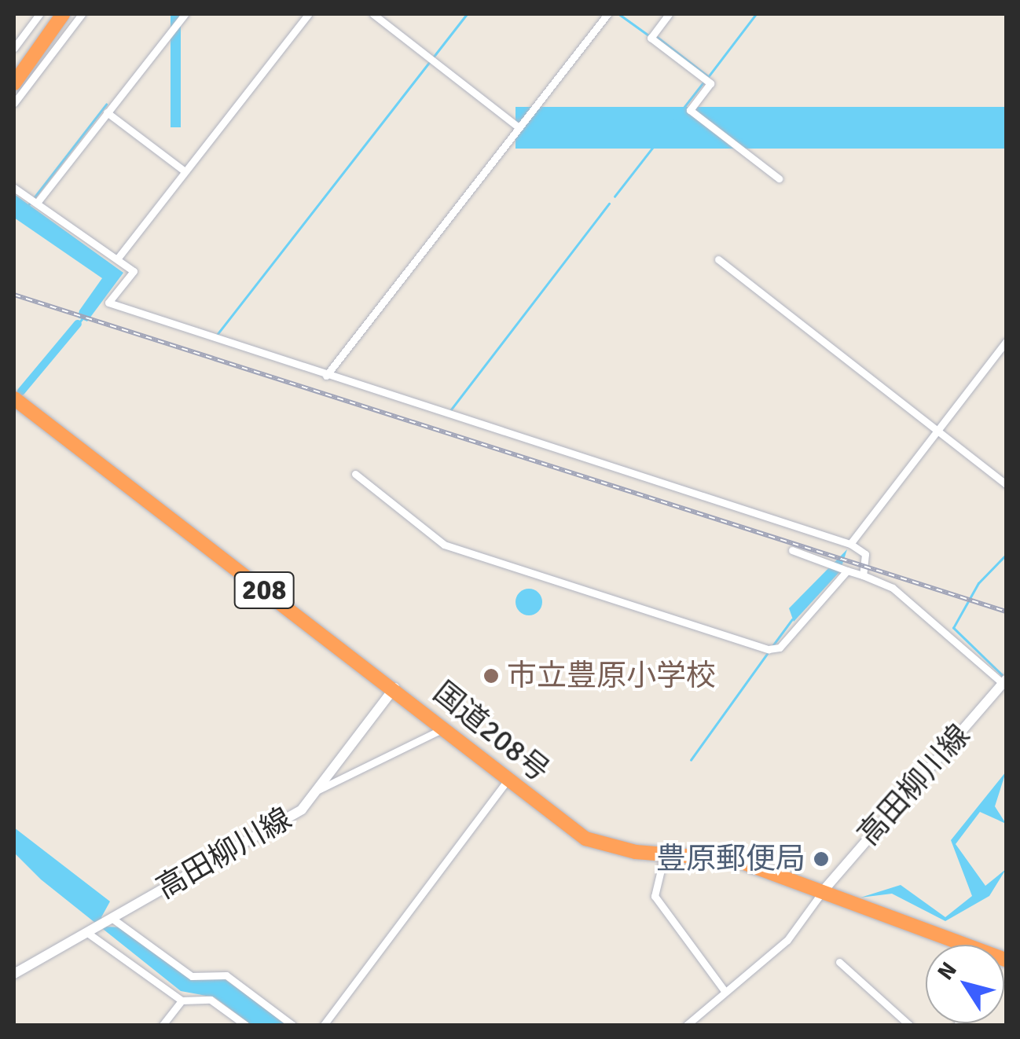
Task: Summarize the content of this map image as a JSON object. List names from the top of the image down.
{
  "streets": {
    "highway": ["208", "国道208号"],
    "main road": ["高田柳川線"]
  },
  "crossings": [
    ["国道208号", "高田柳川線"]
  ],
  "places": ["市立豊原小学校", "豊原郵便局"],
  "north": "top left"
}
